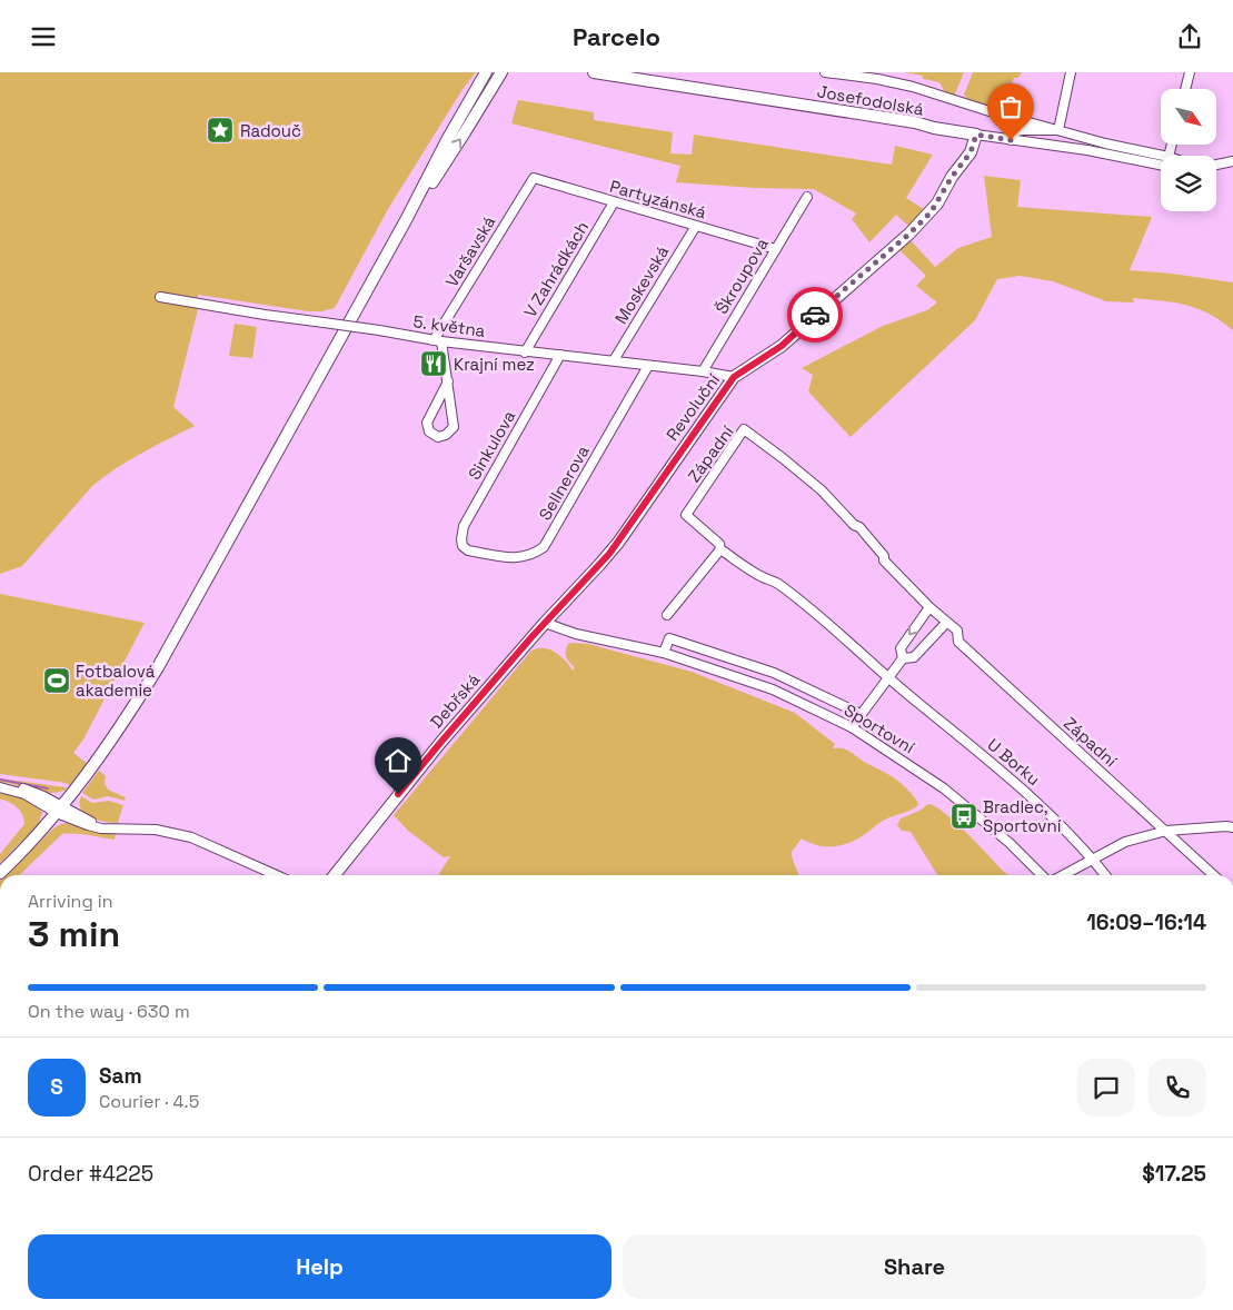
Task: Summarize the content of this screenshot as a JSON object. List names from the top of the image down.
{
  "streets": {
    "main road": ["Josefodolská", "Revoluční", "Debřská"],
    "street": [
      "Partyzánská",
      "Varšavská",
      "V Zahrádkách",
      "Škroupova",
      "Moskevská",
      "5. května",
      "Sinkulova",
      "Západní",
      "Sellnerova",
      "Sportovní",
      "U Borku"
    ]
  },
  "crossings": [
    ["Josefodolská", "Revoluční"],
    ["Partyzánská", "Varšavská"],
    ["Partyzánská", "V Zahrádkách"],
    ["Partyzánská", "Škroupova"],
    ["Partyzánská", "Moskevská"],
    ["Varšavská", "5. května"],
    ["V Zahrádkách", "5. května"],
    ["Škroupova", "5. května"],
    ["Moskevská", "5. května"],
    ["5. května", "Revoluční"],
    ["5. května", "Sinkulova"],
    ["5. května", "Sellnerova"],
    ["Revoluční", "Debřská"],
    ["Revoluční", "Sportovní"],
    ["Sinkulova", "Sellnerova"],
    ["Západní", "U Borku"],
    ["Debřská", "Sportovní"]
  ],
  "places": {
    "place": ["Radouč"],
    "restaurant": ["Krajní mez"],
    "sports": ["Fotbalová akademie"],
    "bus stop": ["Bradlec, Sportovní"]
  },
  "north": "bottom right",
  "page": {
    "header": "Parcelo",
    "heading": ["3 min", "Arriving in", "16:09–16:14"],
    "panel": [
      "Sam",
      "Courier · 4.5",
      "Order #4225",
      "$17.25"
    ],
    "bar": "On the way · 630 m",
    "round": "S",
    "buttons": ["Help", "Share"]
  }
}
